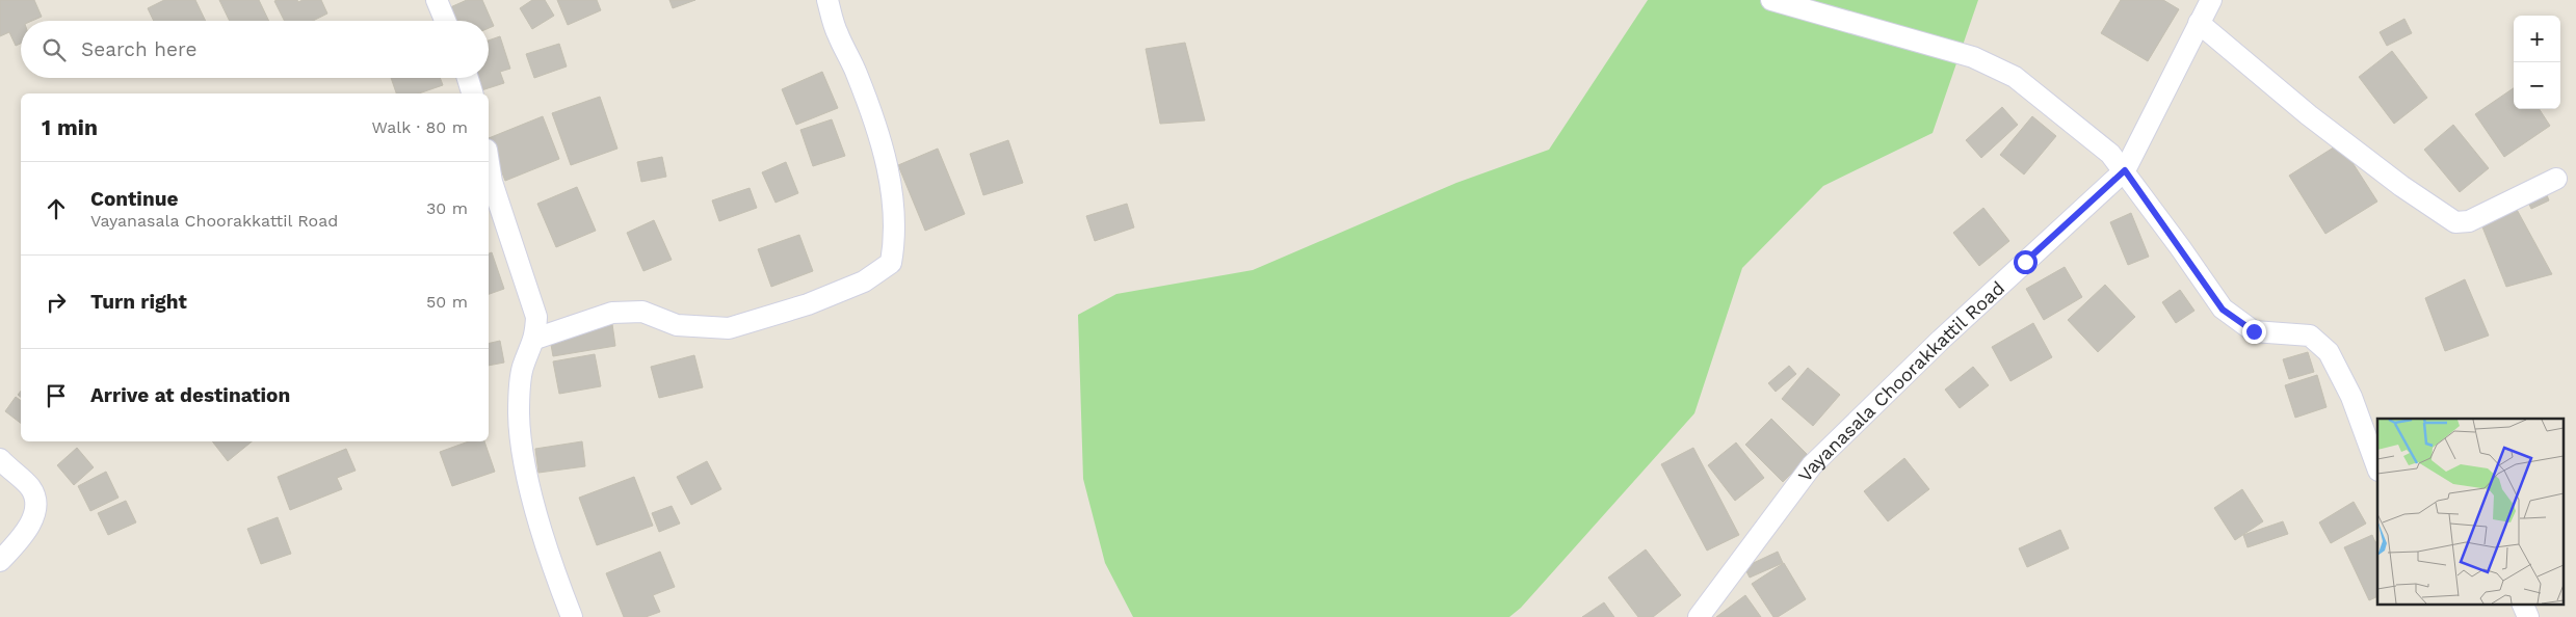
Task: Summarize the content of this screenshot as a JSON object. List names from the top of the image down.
{
  "streets": {
    "street": ["Vayanasala Choorakkattil Road"]
  },
  "page": {
    "map_buttons": ["+", "−"],
    "search": "Search here",
    "heading": ["1 min", "Walk · 80 m"],
    "list": [
      ["Continue", "Vayanasala Choorakkattil Road", "30 m"],
      ["Turn right", "50 m"],
      "Arrive at destination"
    ]
  }
}
